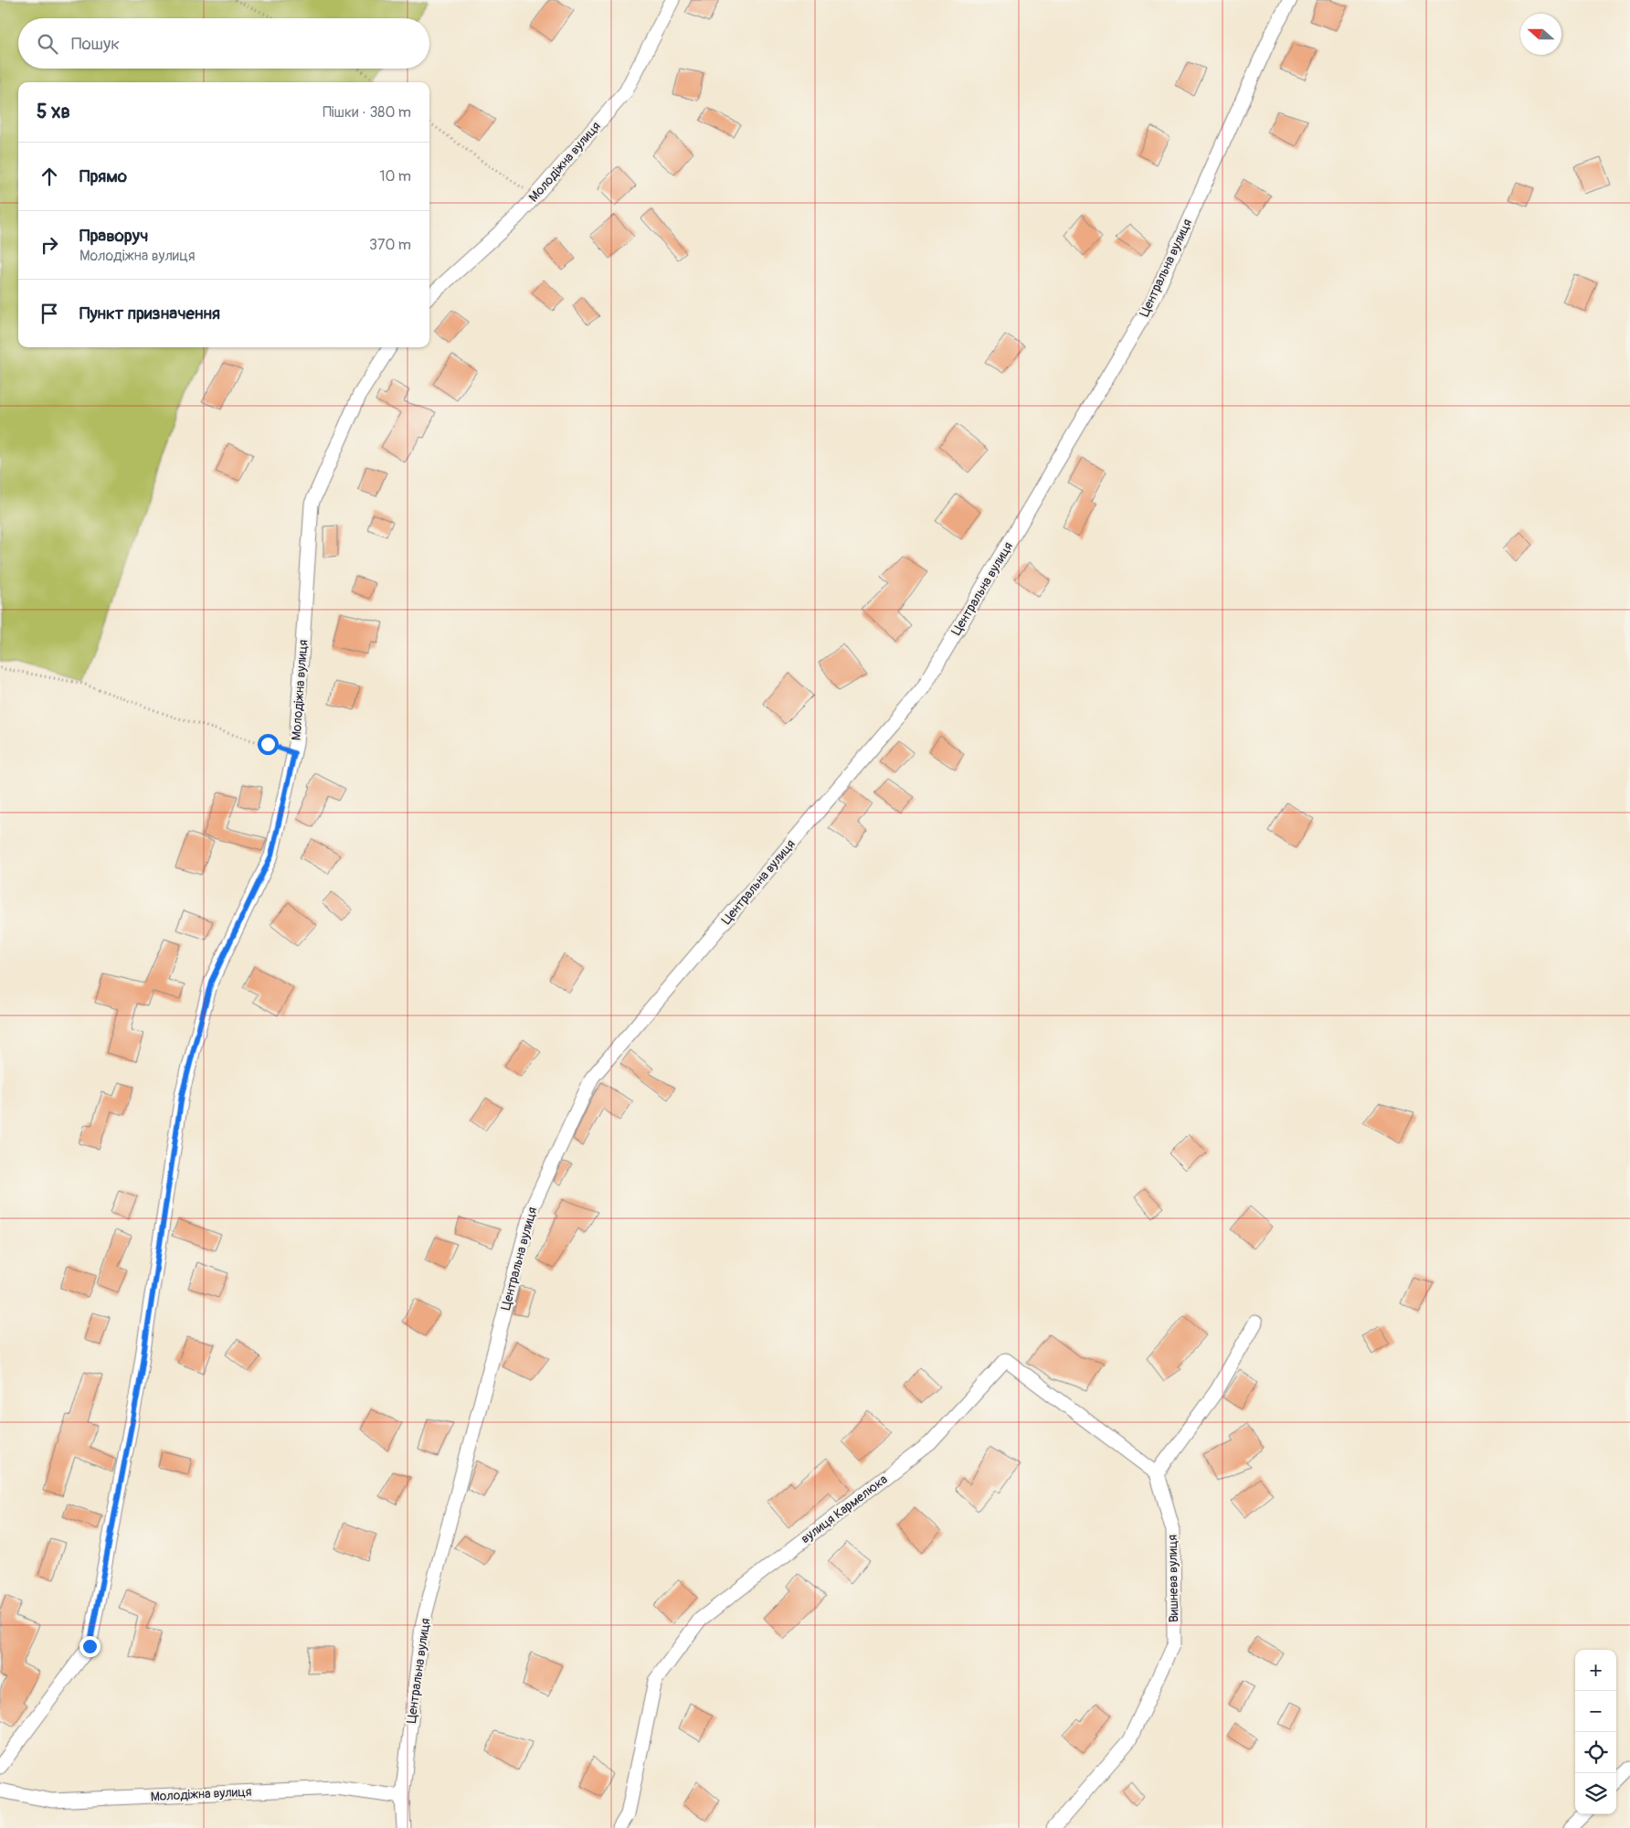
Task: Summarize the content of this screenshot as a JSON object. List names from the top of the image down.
{
  "streets": {
    "street": [
      "Молодіжна вулиця",
      "Центральна вулиця",
      "вулиця Кармелюка",
      "Вишнева вулиця"
    ]
  },
  "crossings": [
    ["Молодіжна вулиця", "Центральна вулиця"],
    ["вулиця Кармелюка", "Вишнева вулиця"]
  ],
  "north": "left",
  "page": {
    "search": "Пошук",
    "heading": ["5 хв", "Пішки · 380 m"],
    "list": [
      ["Прямо", "10 m"],
      ["Праворуч", "Молодіжна вулиця", "370 m"],
      "Пункт призначення"
    ],
    "map_buttons": ["+", "−"]
  }
}
